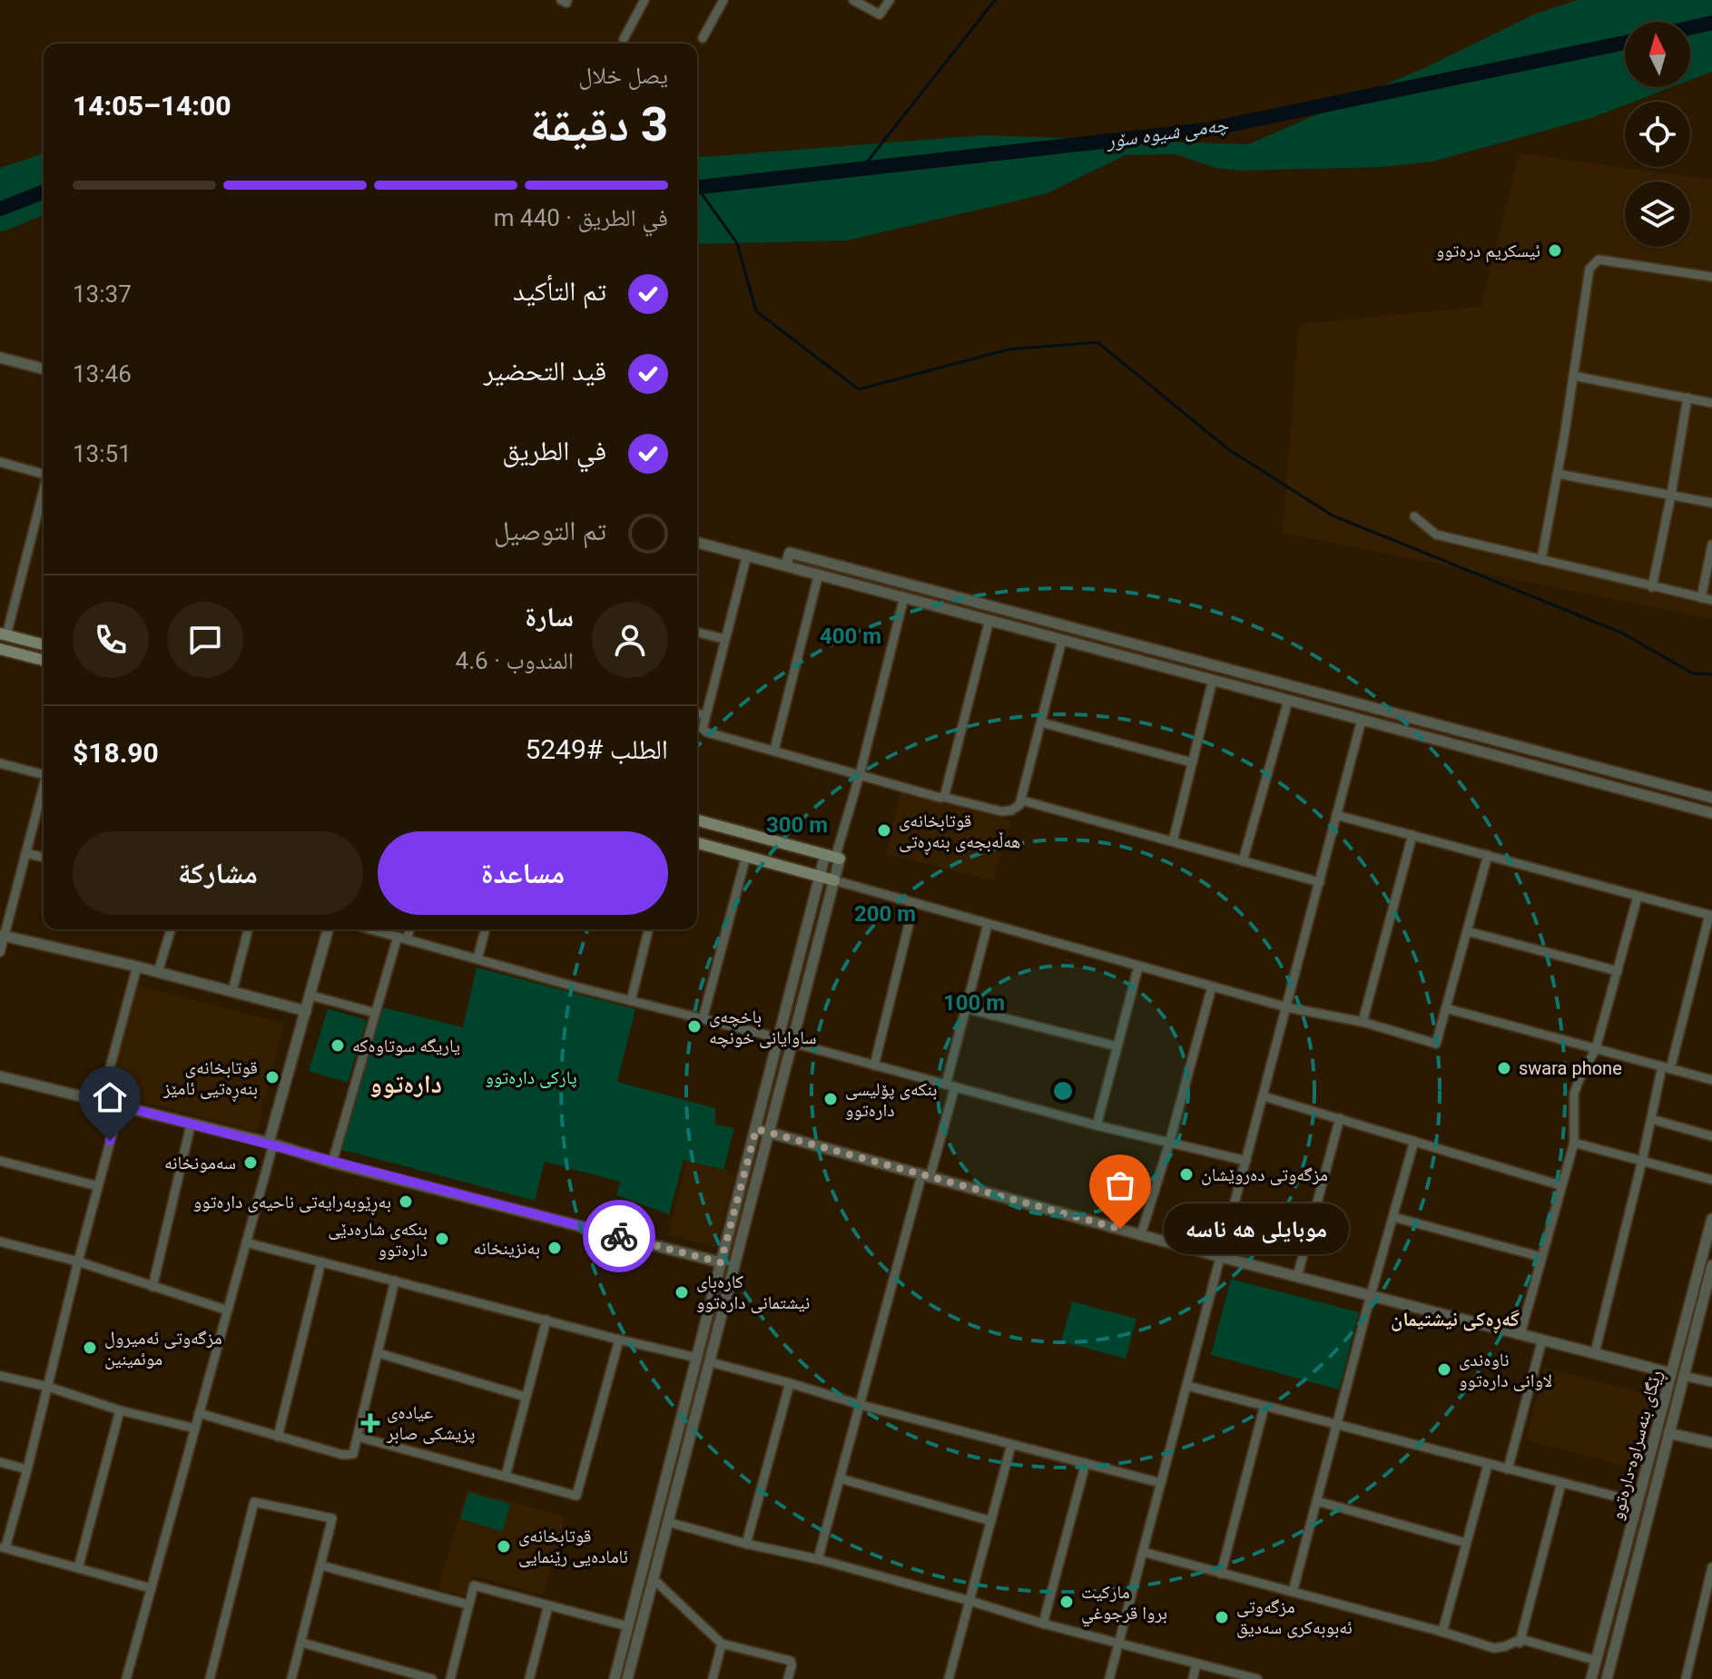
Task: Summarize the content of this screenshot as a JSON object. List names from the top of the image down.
{
  "streets": {
    "street": ["ڕێگای بنەسراوە-دارەتوو"]
  },
  "districts": ["دارەتوو", "گەڕەکی نیشتیمان"],
  "water": ["چەمی شیوە سۆر"],
  "parks": ["پارکی دارەتوو"],
  "places": {
    "other": [
      "ئیسکریم درەتوو",
      "قوتابخانەی هەڵەبجەی بنەڕەتی",
      "باخچەی ساوایانی خونچە",
      "یاریگە سوتاوەکە",
      "swara phone",
      "قوتابخانەی بنەڕەتیی ئامێز",
      "بنکەی پۆلیسی دارەتوو",
      "سەمونخانە",
      "مزگەوتی دەروێشان",
      "بەڕێوبەرایەتی ناحیەی دارەتوو",
      "موبایلی هه ناسه",
      "بنکەی شارەدێی دارەتوو",
      "بەنزینخانە",
      "کارەبای نیشتمانی دارەتوو",
      "مزگەوتی ئەمیرول موئمینین",
      "ناوەندی لاوانی دارەتوو",
      "قوتابخانەی ئامادەیی رێنمایی",
      "ماركيت بروا قرجوغي",
      "مزگەوتی ئەبوبەکری سەدیق"
    ],
    "health": ["عیادەی پزیشکی صابر"]
  },
  "north": "top",
  "page": {
    "heading": ["3 دقيقة", "يصل خلال", "14:00–14:05"],
    "panel": [
      "سارة",
      "المندوب · 4.6",
      "الطلب #5249",
      "$18.90"
    ],
    "bar": "في الطريق · 440 m",
    "list": [
      ["تم التأكيد", "13:37"],
      ["قيد التحضير", "13:46"],
      ["في الطريق", "13:51"],
      "تم التوصيل"
    ],
    "buttons": ["مساعدة", "مشاركة"],
    "bubble": "موبایلی هه ناسه"
  },
  "rings": [
    "400 m",
    "300 m",
    "200 m",
    "100 m"
  ]
}
